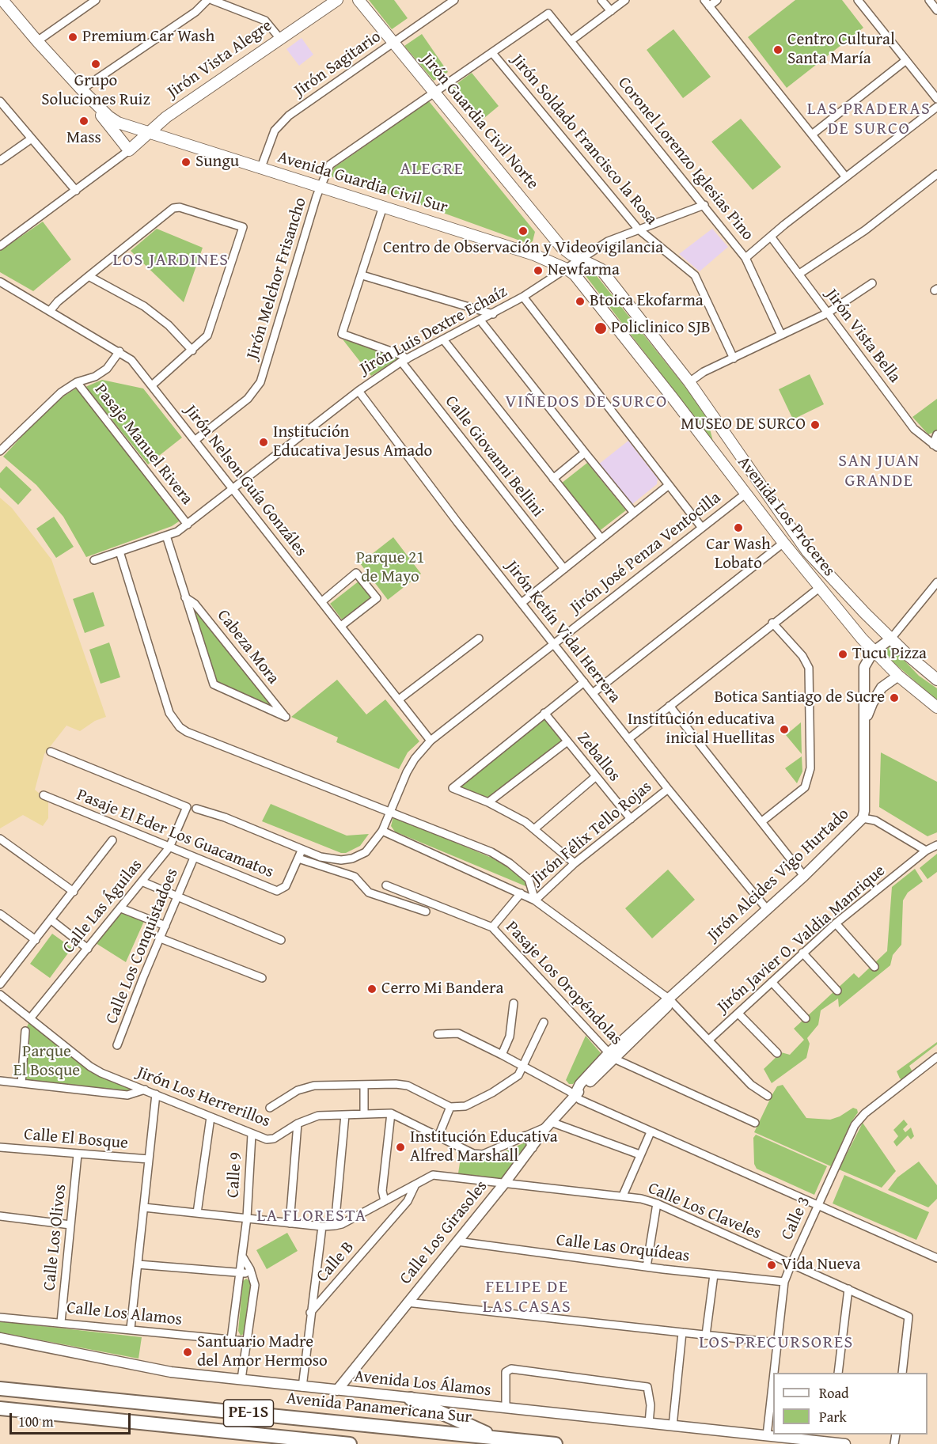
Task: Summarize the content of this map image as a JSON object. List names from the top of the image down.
{
  "streets": {
    "highway": ["Avenida Panamericana Sur", "PE-1S"],
    "main road": [
      "Jirón Vista Alegre",
      "Jirón Guardia Civil Norte",
      "Avenida Guardia Civil Sur",
      "Avenida Los Próceres"
    ],
    "street": [
      "Jirón Sagitario",
      "Jirón Soldado Francisco la Rosa",
      "Coronel Lorenzo Iglesias Pino",
      "Jirón Melchor Frisancho",
      "Jirón Luis Dextre Echaíz",
      "Jirón Vista Bella",
      "Pasaje Manuel Rivera",
      "Calle Giovanni Bellini",
      "Jirón Nelson Guía Gonzáles",
      "Jirón José Penza Ventocilla",
      "Jirón Ketín Vidal Herrera",
      "Cabeza Mora",
      "Zeballos",
      "Jirón Félix Tello Rojas",
      "Pasaje El Eder Los Guacamatos",
      "Jirón Alcides Vigo Hurtado",
      "Calle Las Águilas",
      "Jirón Javier O. Valdia Manrique",
      "Calle Los Conquistadoes",
      "Pasaje Los Oropéndolas",
      "Jirón Los Herrerillos",
      "Calle El Bosque",
      "Calle 9",
      "Calle Los Claveles",
      "Calle 3",
      "Calle Los Girasoles",
      "Calle Los Olivos",
      "Calle Las Orquídeas",
      "Calle B",
      "Calle Los Alamos",
      "Avenida Los Álamos"
    ]
  },
  "crossings": [
    ["Jirón Vista Alegre", "Avenida Guardia Civil Sur"],
    ["Jirón Sagitario", "Jirón Guardia Civil Norte"],
    ["Jirón Sagitario", "Avenida Guardia Civil Sur"],
    ["Jirón Guardia Civil Norte", "Jirón Melchor Frisancho"],
    ["Jirón Guardia Civil Norte", "Jirón Luis Dextre Echaíz"],
    ["Jirón Guardia Civil Norte", "Avenida Los Próceres"],
    ["Jirón Soldado Francisco la Rosa", "Jirón Melchor Frisancho"],
    ["Jirón Soldado Francisco la Rosa", "Jirón Luis Dextre Echaíz"],
    ["Coronel Lorenzo Iglesias Pino", "Jirón Melchor Frisancho"],
    ["Coronel Lorenzo Iglesias Pino", "Jirón Luis Dextre Echaíz"],
    ["Avenida Guardia Civil Sur", "Jirón Melchor Frisancho"],
    ["Avenida Guardia Civil Sur", "Jirón Luis Dextre Echaíz"],
    ["Avenida Guardia Civil Sur", "Avenida Los Próceres"],
    ["Jirón Melchor Frisancho", "Jirón Nelson Guía Gonzáles"],
    ["Jirón Luis Dextre Echaíz", "Pasaje Manuel Rivera"],
    ["Jirón Luis Dextre Echaíz", "Calle Giovanni Bellini"],
    ["Jirón Luis Dextre Echaíz", "Jirón Nelson Guía Gonzáles"],
    ["Jirón Luis Dextre Echaíz", "Avenida Los Próceres"],
    ["Jirón Luis Dextre Echaíz", "Jirón Ketín Vidal Herrera"],
    ["Jirón Nelson Guía Gonzáles", "Jirón José Penza Ventocilla"],
    ["Avenida Los Próceres", "Jirón José Penza Ventocilla"],
    ["Avenida Los Próceres", "Jirón Alcides Vigo Hurtado"],
    ["Jirón José Penza Ventocilla", "Jirón Ketín Vidal Herrera"],
    ["Jirón José Penza Ventocilla", "Pasaje El Eder Los Guacamatos"],
    ["Jirón Ketín Vidal Herrera", "Jirón Félix Tello Rojas"],
    ["Jirón Ketín Vidal Herrera", "Jirón Alcides Vigo Hurtado"],
    ["Zeballos", "Jirón Félix Tello Rojas"],
    ["Pasaje El Eder Los Guacamatos", "Calle Las Águilas"],
    ["Pasaje El Eder Los Guacamatos", "Calle Los Conquistadoes"],
    ["Jirón Alcides Vigo Hurtado", "Pasaje Los Oropéndolas"],
    ["Jirón Alcides Vigo Hurtado", "Calle Los Girasoles"],
    ["Calle Las Águilas", "Jirón Los Herrerillos"],
    ["Jirón Los Herrerillos", "Calle 9"],
    ["Jirón Los Herrerillos", "Calle Los Girasoles"],
    ["Calle El Bosque", "Calle Los Olivos"],
    ["Calle 9", "Calle Los Claveles"],
    ["Calle 9", "Calle Los Alamos"],
    ["Calle Los Claveles", "Calle 3"],
    ["Calle Los Claveles", "Calle Los Girasoles"],
    ["Calle Los Claveles", "Calle B"],
    ["Calle 3", "Calle Las Orquídeas"],
    ["Calle 3", "Avenida Los Álamos"],
    ["Calle Los Girasoles", "Calle Las Orquídeas"],
    ["Calle Los Girasoles", "Avenida Los Álamos"],
    ["Calle Los Olivos", "Calle Los Alamos"]
  ],
  "districts": [
    "LAS PRADERAS DE SURCO",
    "ALEGRE",
    "LOS JARDINES",
    "VIÑEDOS DE SURCO",
    "SAN JUAN GRANDE",
    "LA FLORESTA",
    "FELIPE DE LAS CASAS",
    "LOS PRECURSORES"
  ],
  "parks": ["Parque 21 de Mayo", "Parque El Bosque"],
  "places": [
    "Premium Car Wash",
    "Centro Cultural Santa María",
    "Grupo Soluciones Ruiz",
    "Mass",
    "Sungu",
    "Centro de Observación y Videovigilancia",
    "Newfarma",
    "Btoica Ekofarma",
    "Policlinico SJB",
    "MUSEO DE SURCO",
    "Institución Educativa Jesus Amado",
    "Car Wash Lobato",
    "Tucu Pizza",
    "Botica Santiago de Sucre",
    "Institución educativa inicial Huellitas",
    "Cerro Mi Bandera",
    "Institución Educativa Alfred Marshall",
    "Vida Nueva",
    "Santuario Madre del Amor Hermoso"
  ],
  "legend": ["Road", "Park"],
  "scale_bar": "100 m"
}
